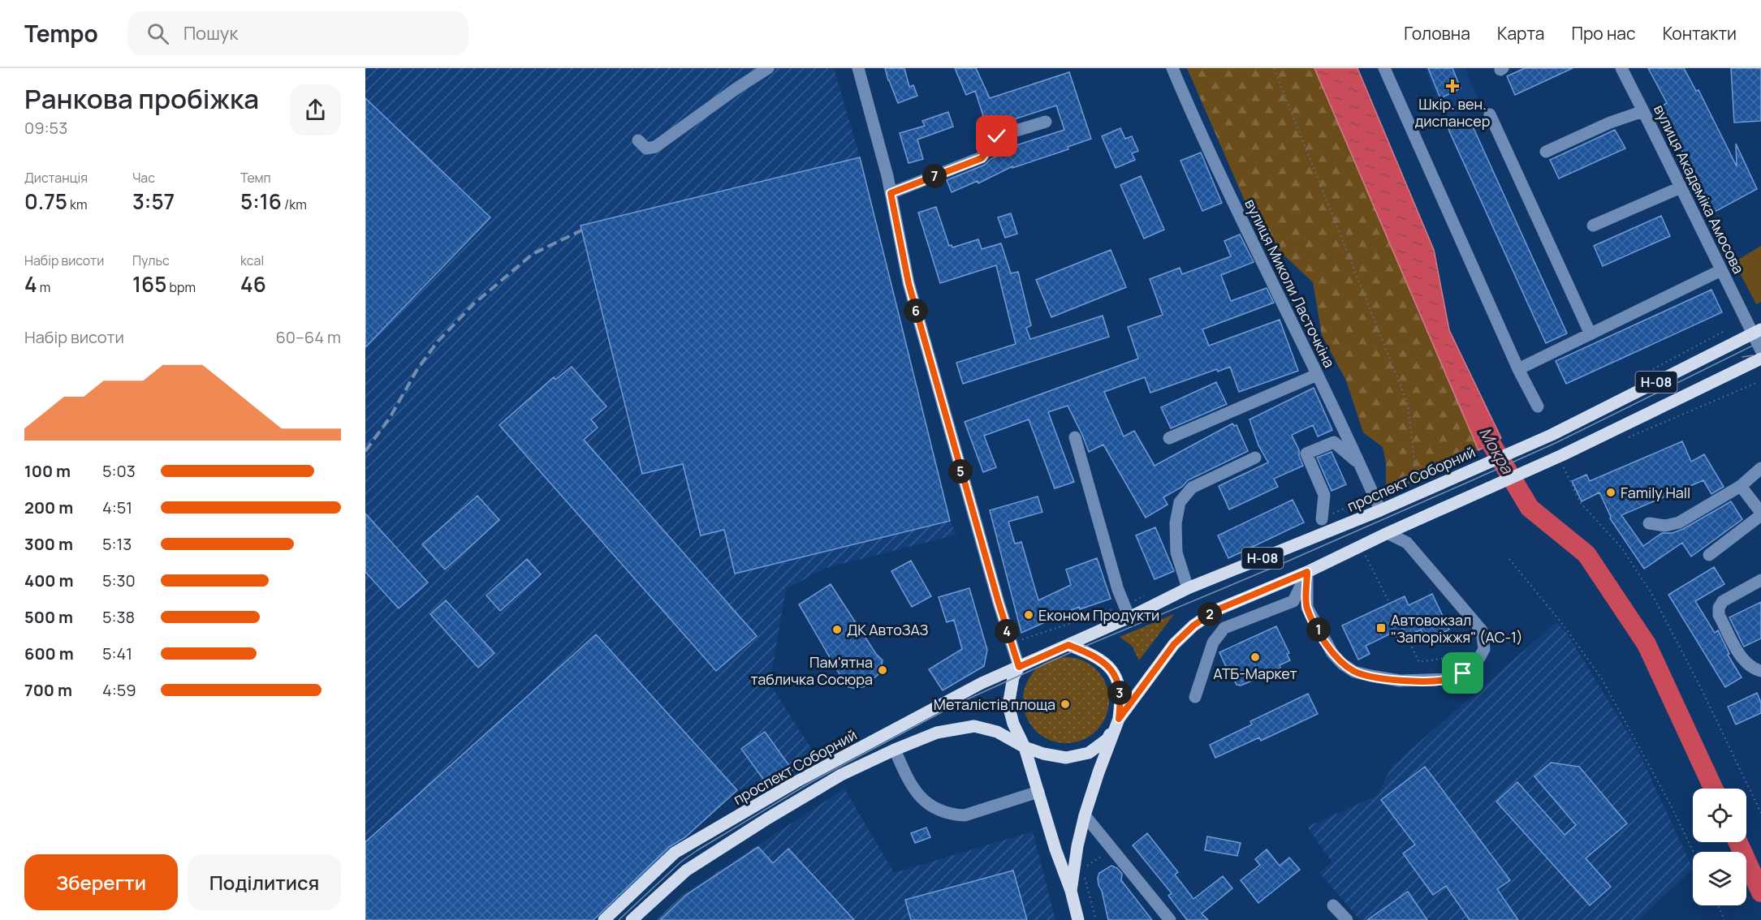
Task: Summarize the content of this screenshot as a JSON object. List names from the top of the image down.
{
  "streets": {
    "main road": ["Н-08", "проспект Соборний"],
    "street": ["вулиця Академіка Амосова", "вулиця Миколи Ласточкіна"]
  },
  "crossings": [
    ["вулиця Академіка Амосова", "проспект Соборний"],
    ["вулиця Миколи Ласточкіна", "проспект Соборний"],
    ["Н-08", "проспект Соборний"]
  ],
  "water": ["Мокра"],
  "places": {
    "health": ["Шкір. вен. диспансер"],
    "other": [
      "Family Hall",
      "Економ Продукти",
      "ДК АвтоЗАЗ",
      "АТБ-Маркет",
      "Пам'ятна табличка Сосюра",
      "Металістів площа"
    ],
    "transit": ["Автовокзал \"Запоріжжя\" (АС-1)"]
  },
  "page": {
    "header": "Tempo",
    "search": "Пошук",
    "nav": [
      "Головна",
      "Карта",
      "Про нас",
      "Контакти"
    ],
    "heading": ["Ранкова пробіжка", "09:53"],
    "stats": [
      ["Дистанція", "0.75 km"],
      ["Час", "3:57"],
      ["Темп", "5:16 /km"],
      ["Набір висоти", "4 m"],
      ["Пульс", "165 bpm"],
      ["kcal", "46"]
    ],
    "pins": [
      "7",
      "6",
      "5",
      "2",
      "1",
      "4",
      "3"
    ],
    "chart": ["Набір висоти", "60–64 m"],
    "list": [
      {
        "name": "100 m",
        "note": "5:03"
      },
      {
        "name": "200 m",
        "note": "4:51"
      },
      {
        "name": "300 m",
        "note": "5:13"
      },
      {
        "name": "400 m",
        "note": "5:30"
      },
      {
        "name": "500 m",
        "note": "5:38"
      },
      {
        "name": "600 m",
        "note": "5:41"
      },
      {
        "name": "700 m",
        "note": "4:59"
      }
    ],
    "buttons": ["Зберегти", "Поділитися"]
  }
}
